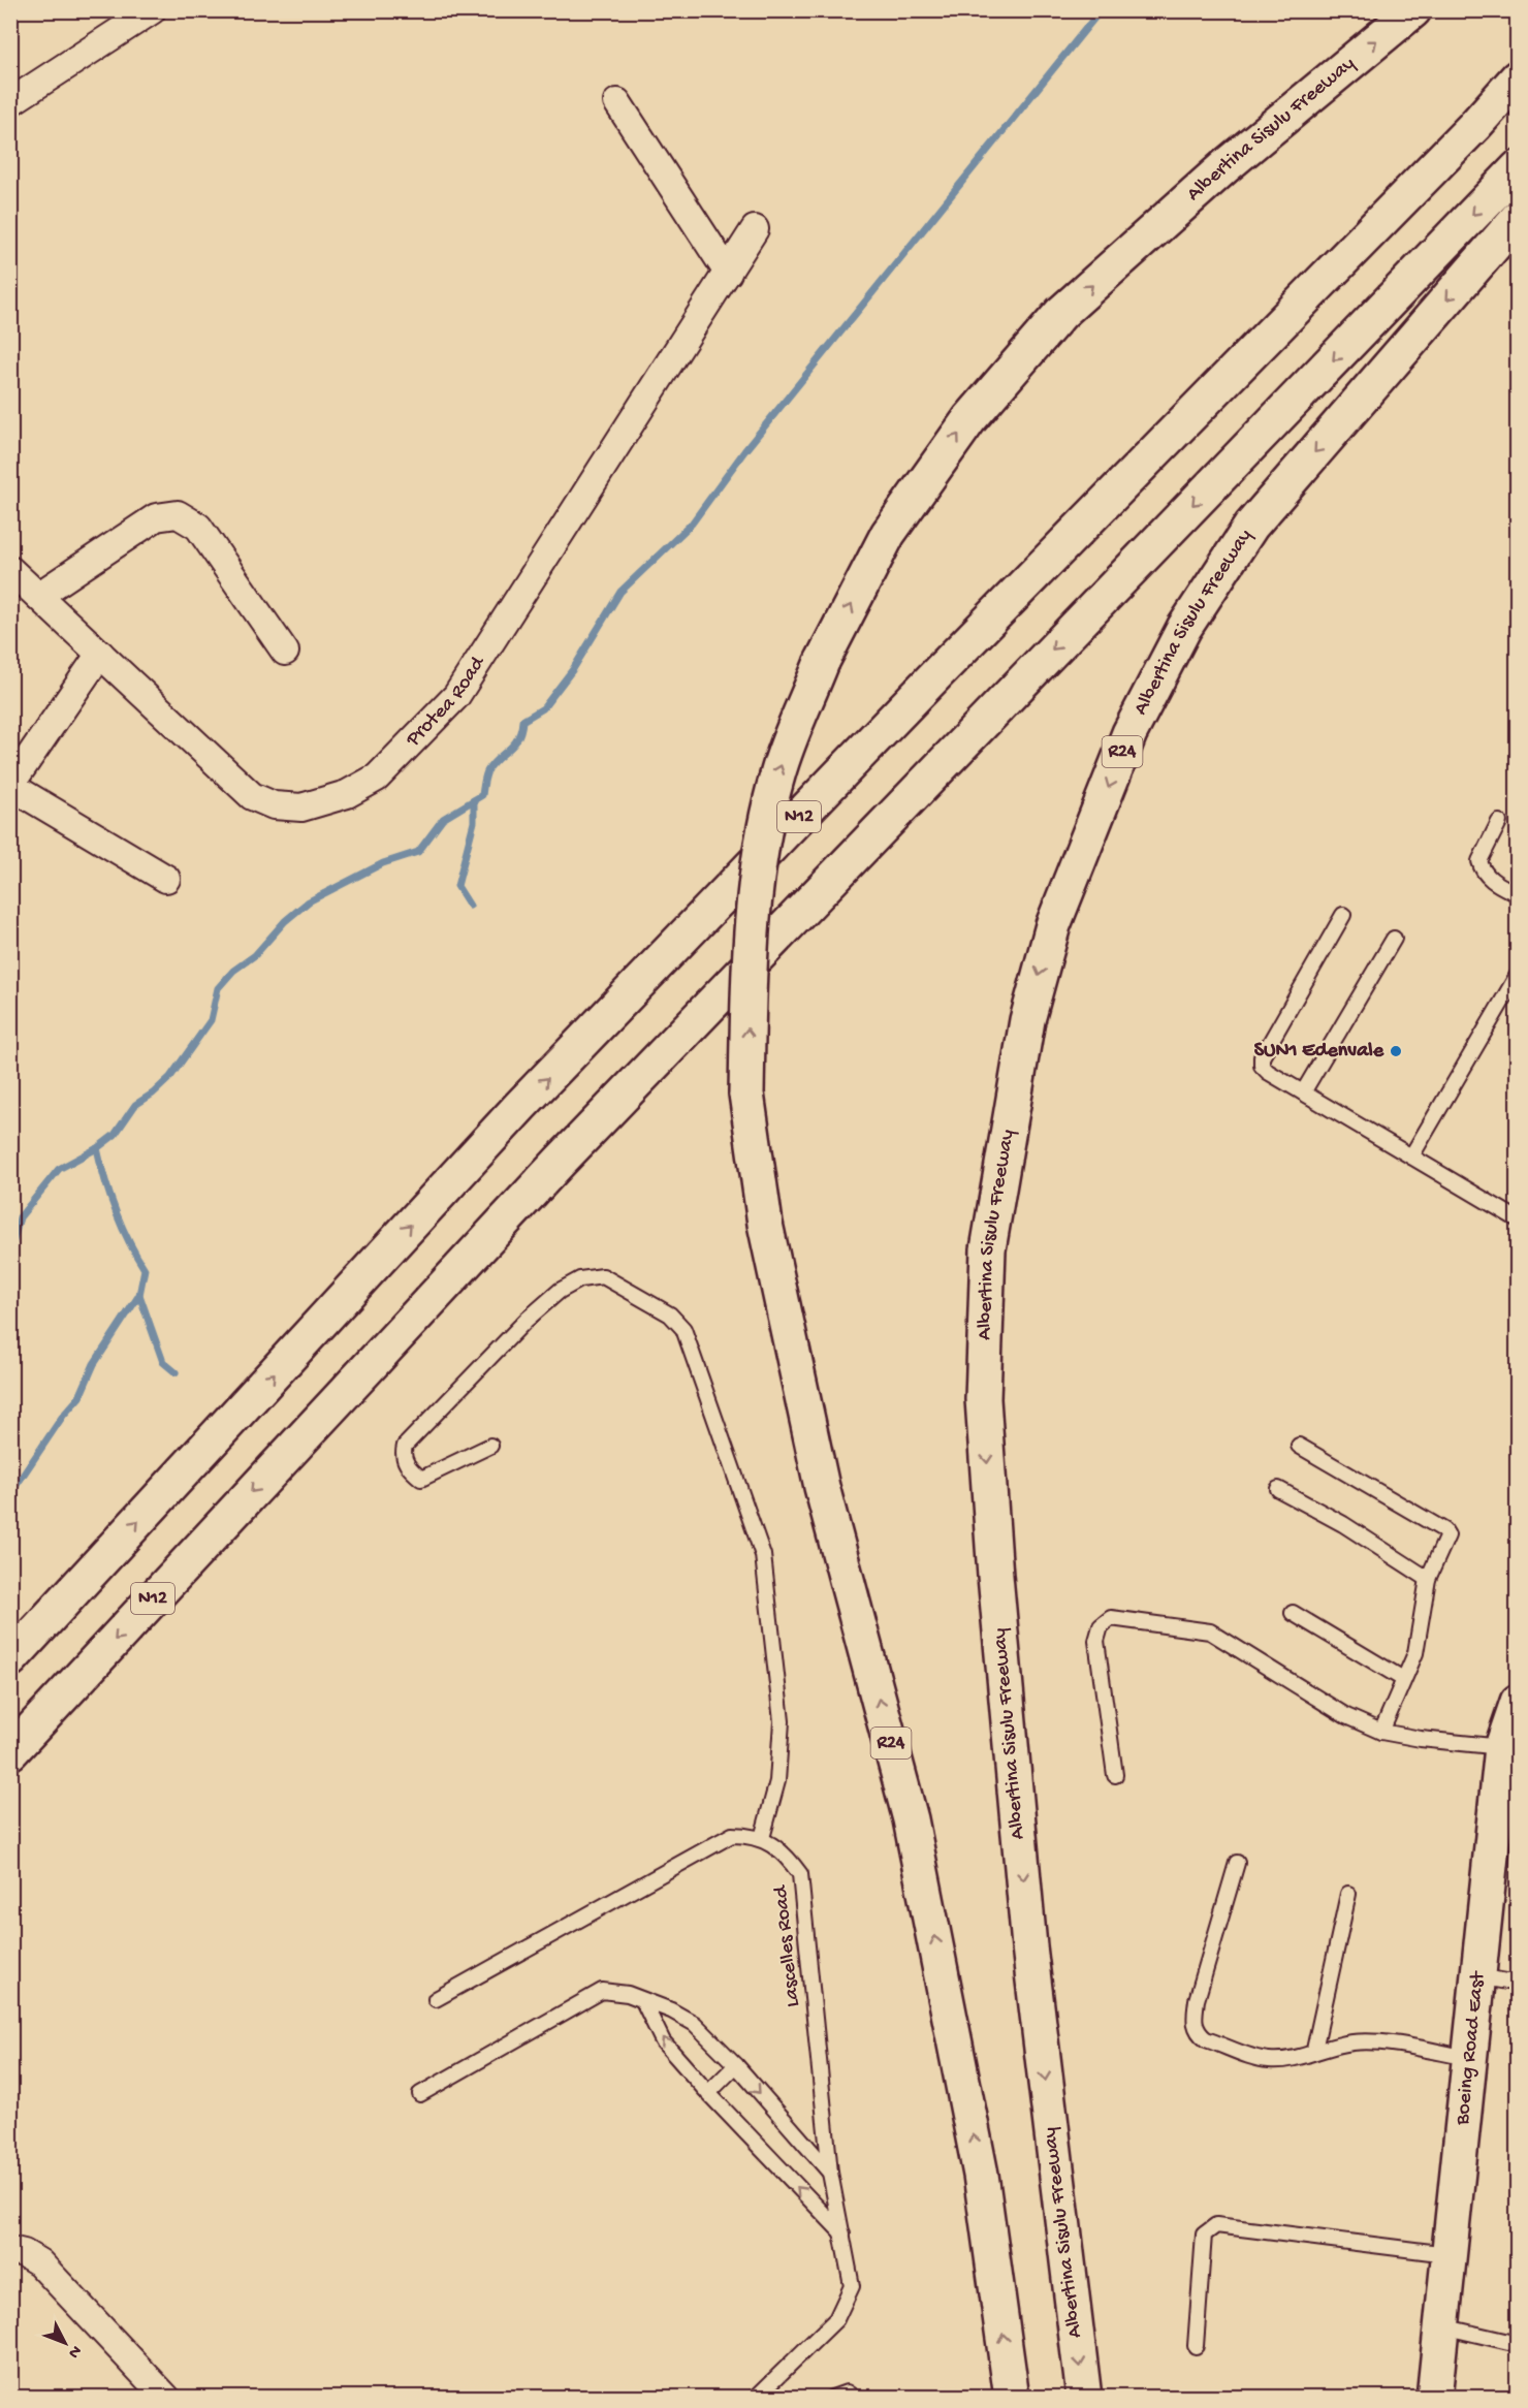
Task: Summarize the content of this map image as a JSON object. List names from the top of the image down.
{
  "streets": {
    "main road": [
      "Albertina Sisulu Freeway",
      "R24",
      "N12",
      "Boeing Road East"
    ],
    "street": ["Protea Road"],
    "lane": ["Lascelles Road"]
  },
  "places": ["SUN1 Edenvale"],
  "north": "bottom right"
}
